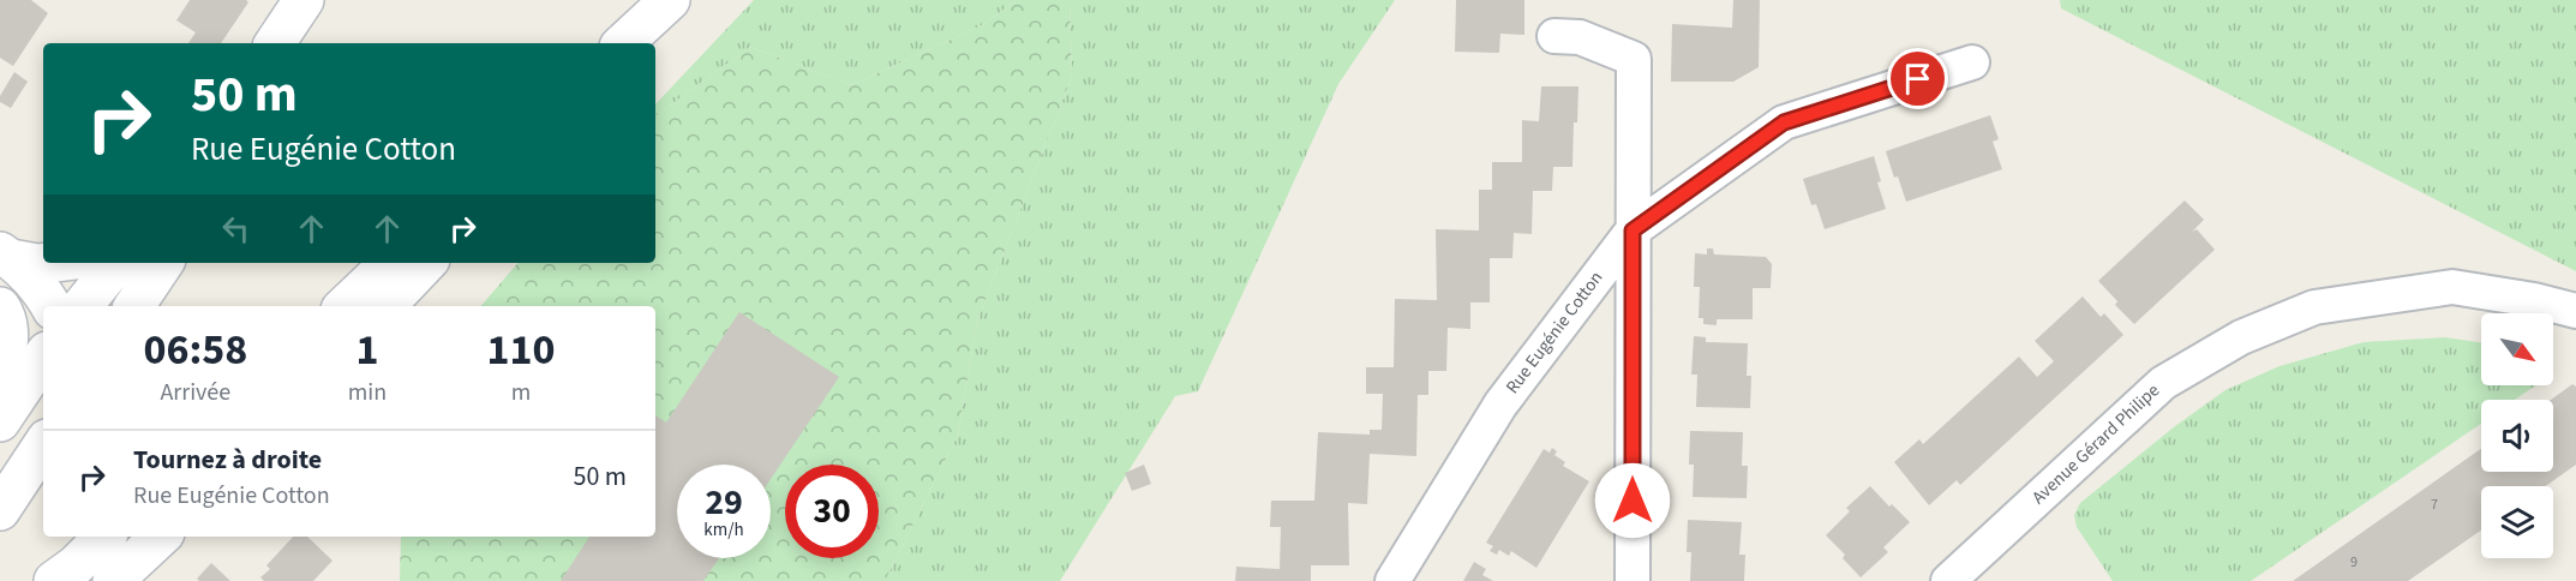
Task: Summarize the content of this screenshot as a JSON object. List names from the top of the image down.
{
  "streets": {
    "street": ["Rue Eugénie Cotton", "Avenue Gérard Philipe"]
  },
  "house_numbers": ["7", "9"],
  "north": "bottom right",
  "page": {
    "turn": ["50 m", "Rue Eugénie Cotton"],
    "eta": [
      "06:58",
      "Arrivée",
      "1",
      "min",
      "110",
      "m"
    ],
    "list": [
      {
        "name": "Tournez à droite",
        "note": "Rue Eugénie Cotton",
        "value": "50 m"
      }
    ],
    "speed": "29 km/h",
    "limit": "30"
  }
}
